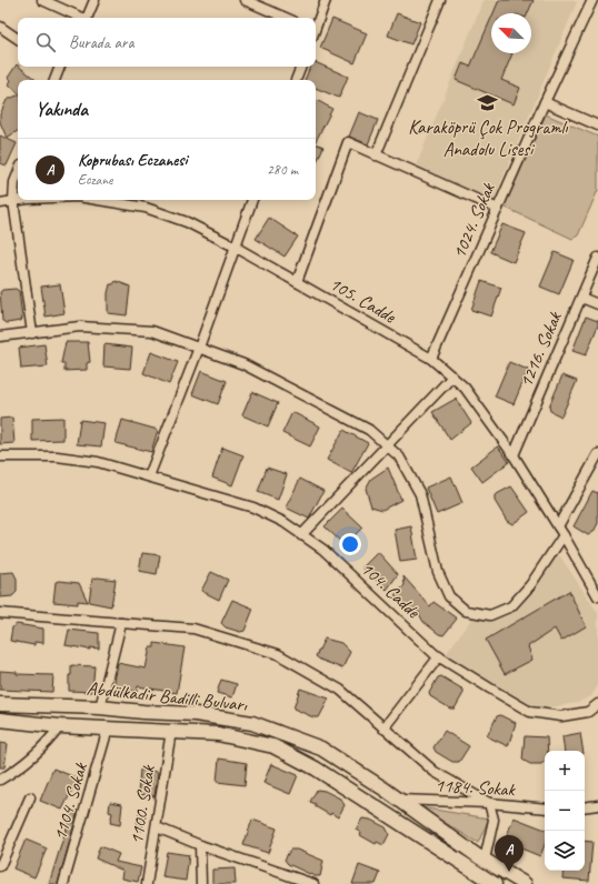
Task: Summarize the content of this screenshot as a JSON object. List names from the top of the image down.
{
  "streets": {
    "main road": ["Abdülkadir Badilli Bulvarı"],
    "street": [
      "1024. Sokak",
      "105. Cadde",
      "1216. Sokak",
      "104. Cadde",
      "1184. Sokak",
      "1104. Sokak",
      "1100. Sokak"
    ]
  },
  "crossings": [
    ["1024. Sokak", "105. Cadde"],
    ["105. Cadde", "1216. Sokak"],
    ["Abdülkadir Badilli Bulvarı", "1184. Sokak"],
    ["Abdülkadir Badilli Bulvarı", "1104. Sokak"],
    ["Abdülkadir Badilli Bulvarı", "1100. Sokak"]
  ],
  "places": {
    "school or university": ["Karaköprü Çok Programlı Anadolu Lisesi"]
  },
  "north": "top left",
  "page": {
    "search": "Burada ara",
    "heading": "Yakında",
    "list": [
      {
        "mark": "A",
        "name": "Koprubası Eczanesi",
        "note": "Eczane",
        "value": "280 m"
      }
    ],
    "map_buttons": ["+", "−"],
    "pins": "A"
  }
}
